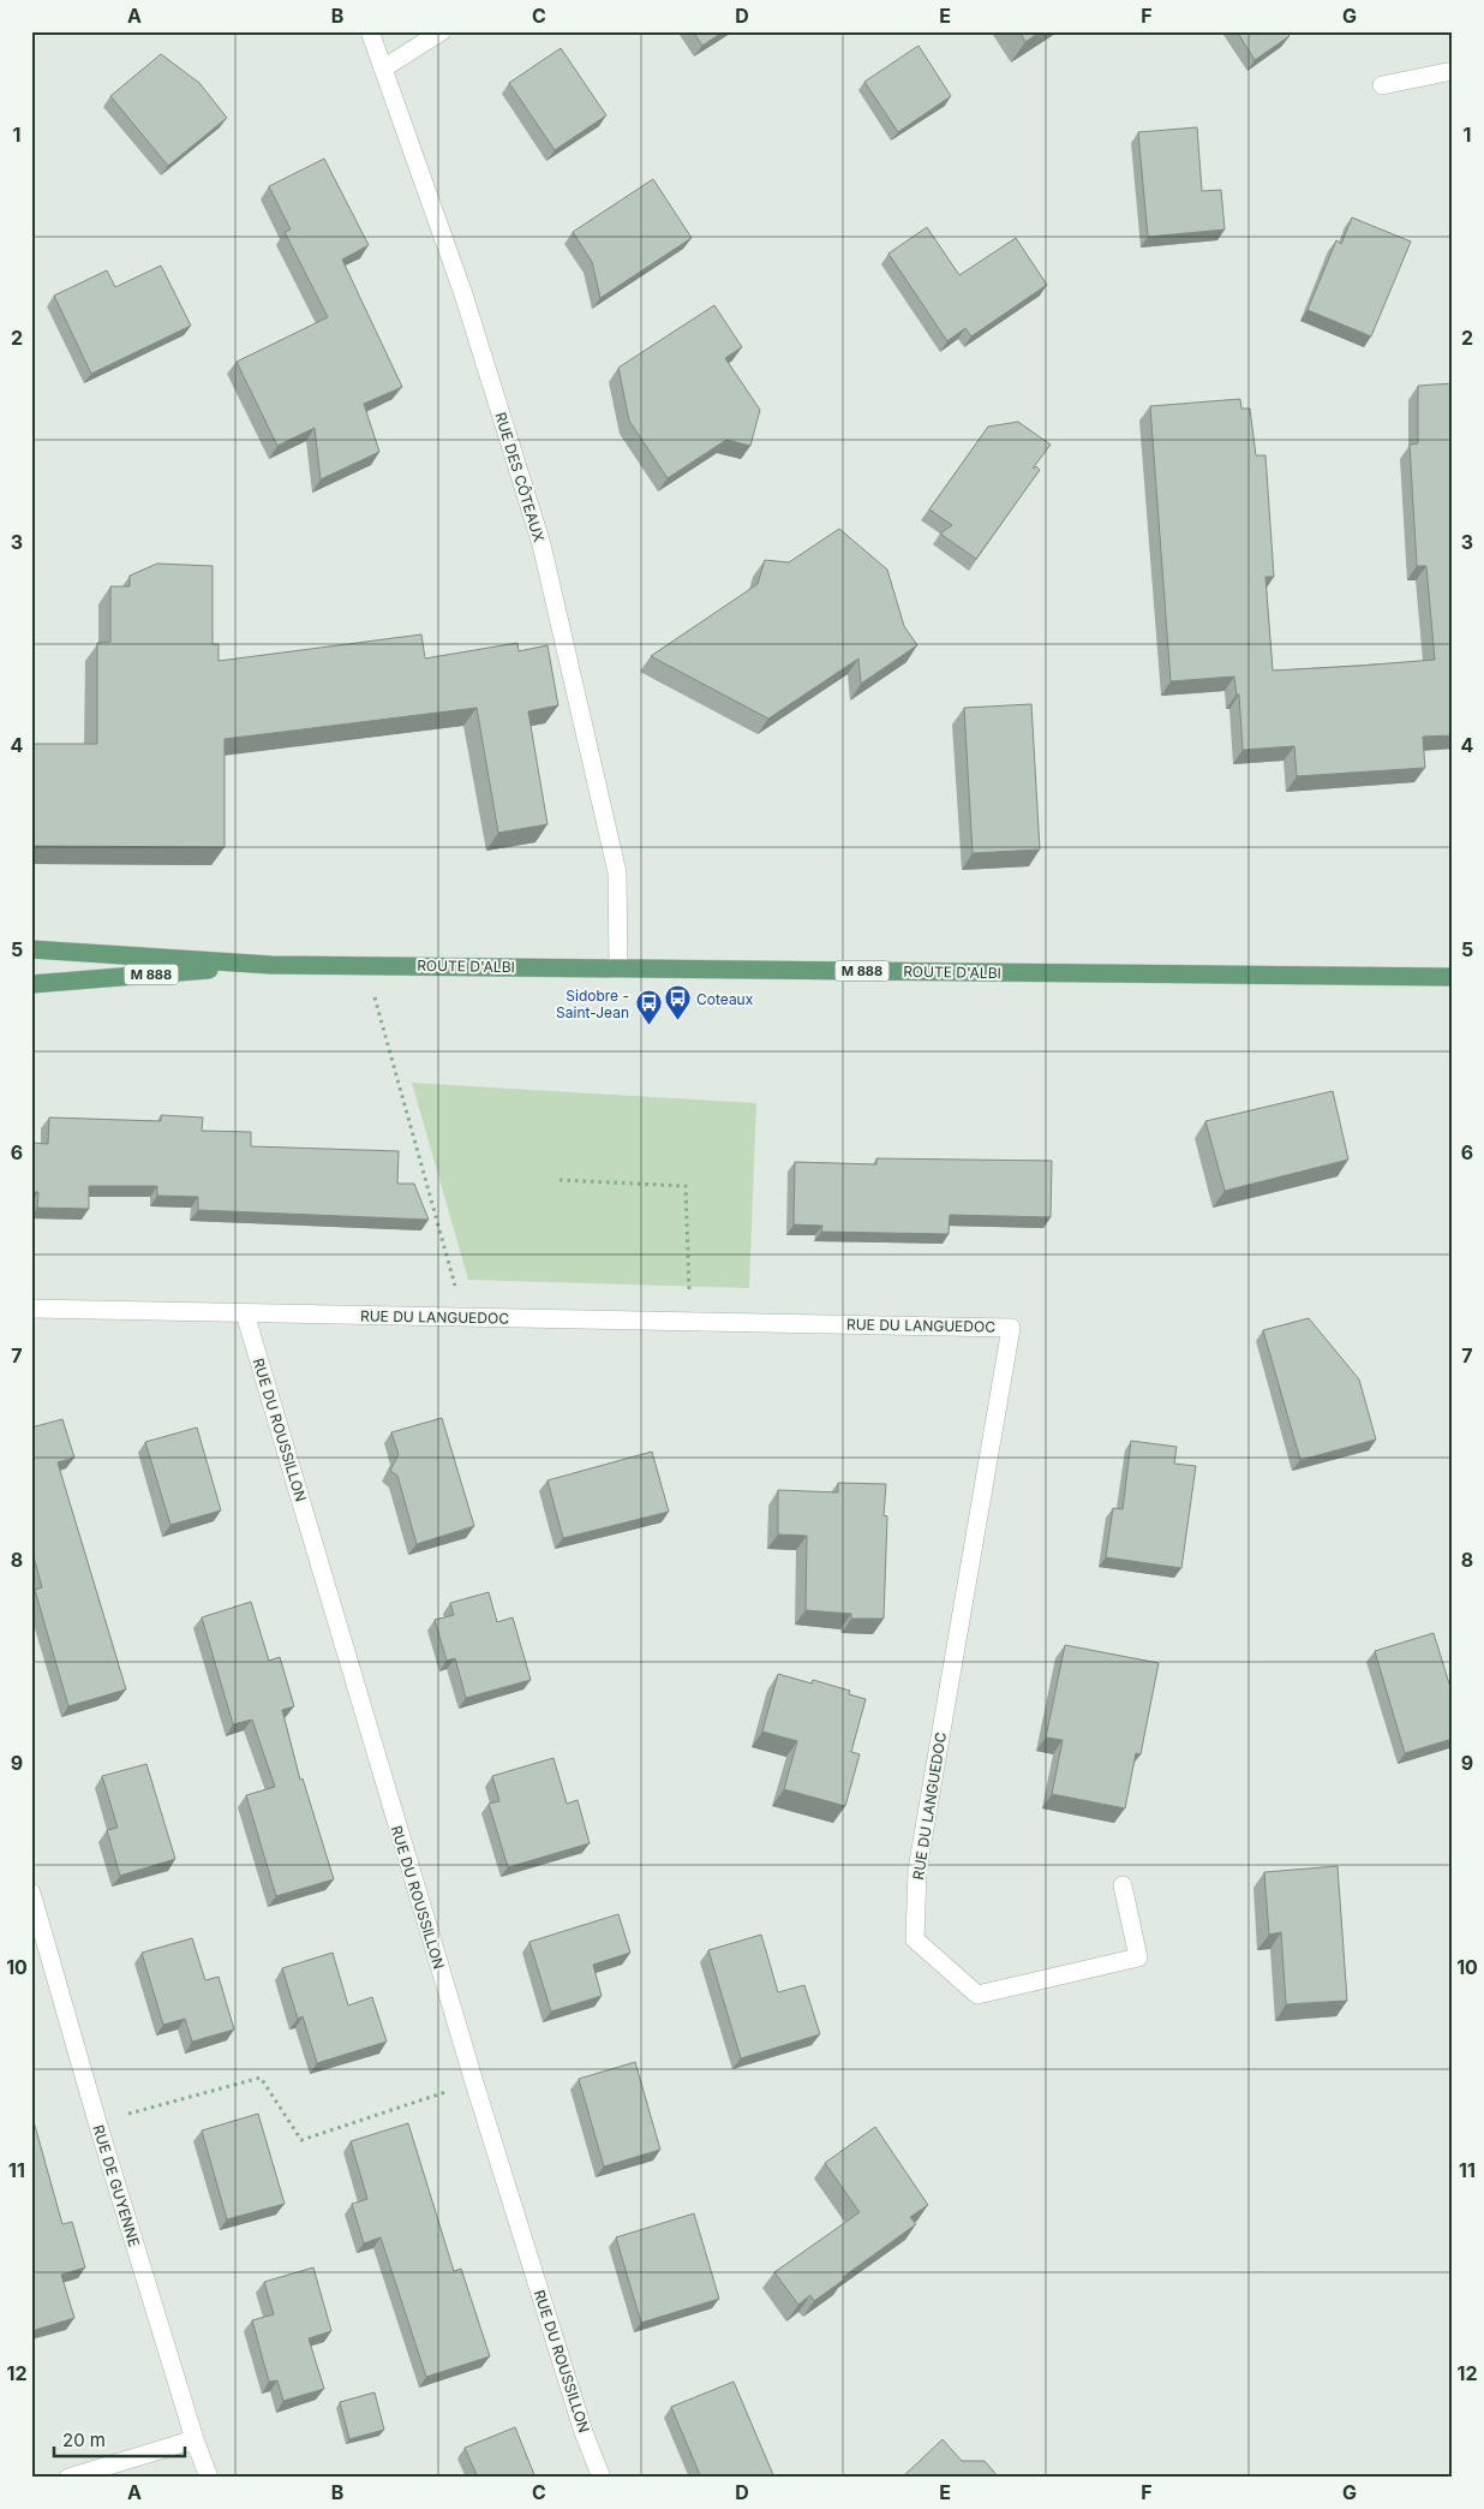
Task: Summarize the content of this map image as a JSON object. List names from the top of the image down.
{
  "streets": {
    "main road": ["ROUTE D'ALBI", "M 888"],
    "street": [
      "RUE DES CÔTEAUX",
      "RUE DU LANGUEDOC",
      "RUE DU ROUSSILLON",
      "RUE DE GUYENNE"
    ]
  },
  "crossings": [
    ["RUE DES CÔTEAUX", "ROUTE D'ALBI"],
    ["RUE DU LANGUEDOC", "RUE DU ROUSSILLON"]
  ],
  "places": {
    "bus stop": ["Coteaux", "Sidobre - Saint-Jean"]
  },
  "scale_bar": "20 m",
  "grid": {
    "columns": [
      "A",
      "B",
      "C",
      "D",
      "E",
      "F",
      "G"
    ],
    "rows": [
      "1",
      "2",
      "3",
      "4",
      "5",
      "6",
      "7",
      "8",
      "9",
      "10",
      "11",
      "12"
    ]
  }
}
